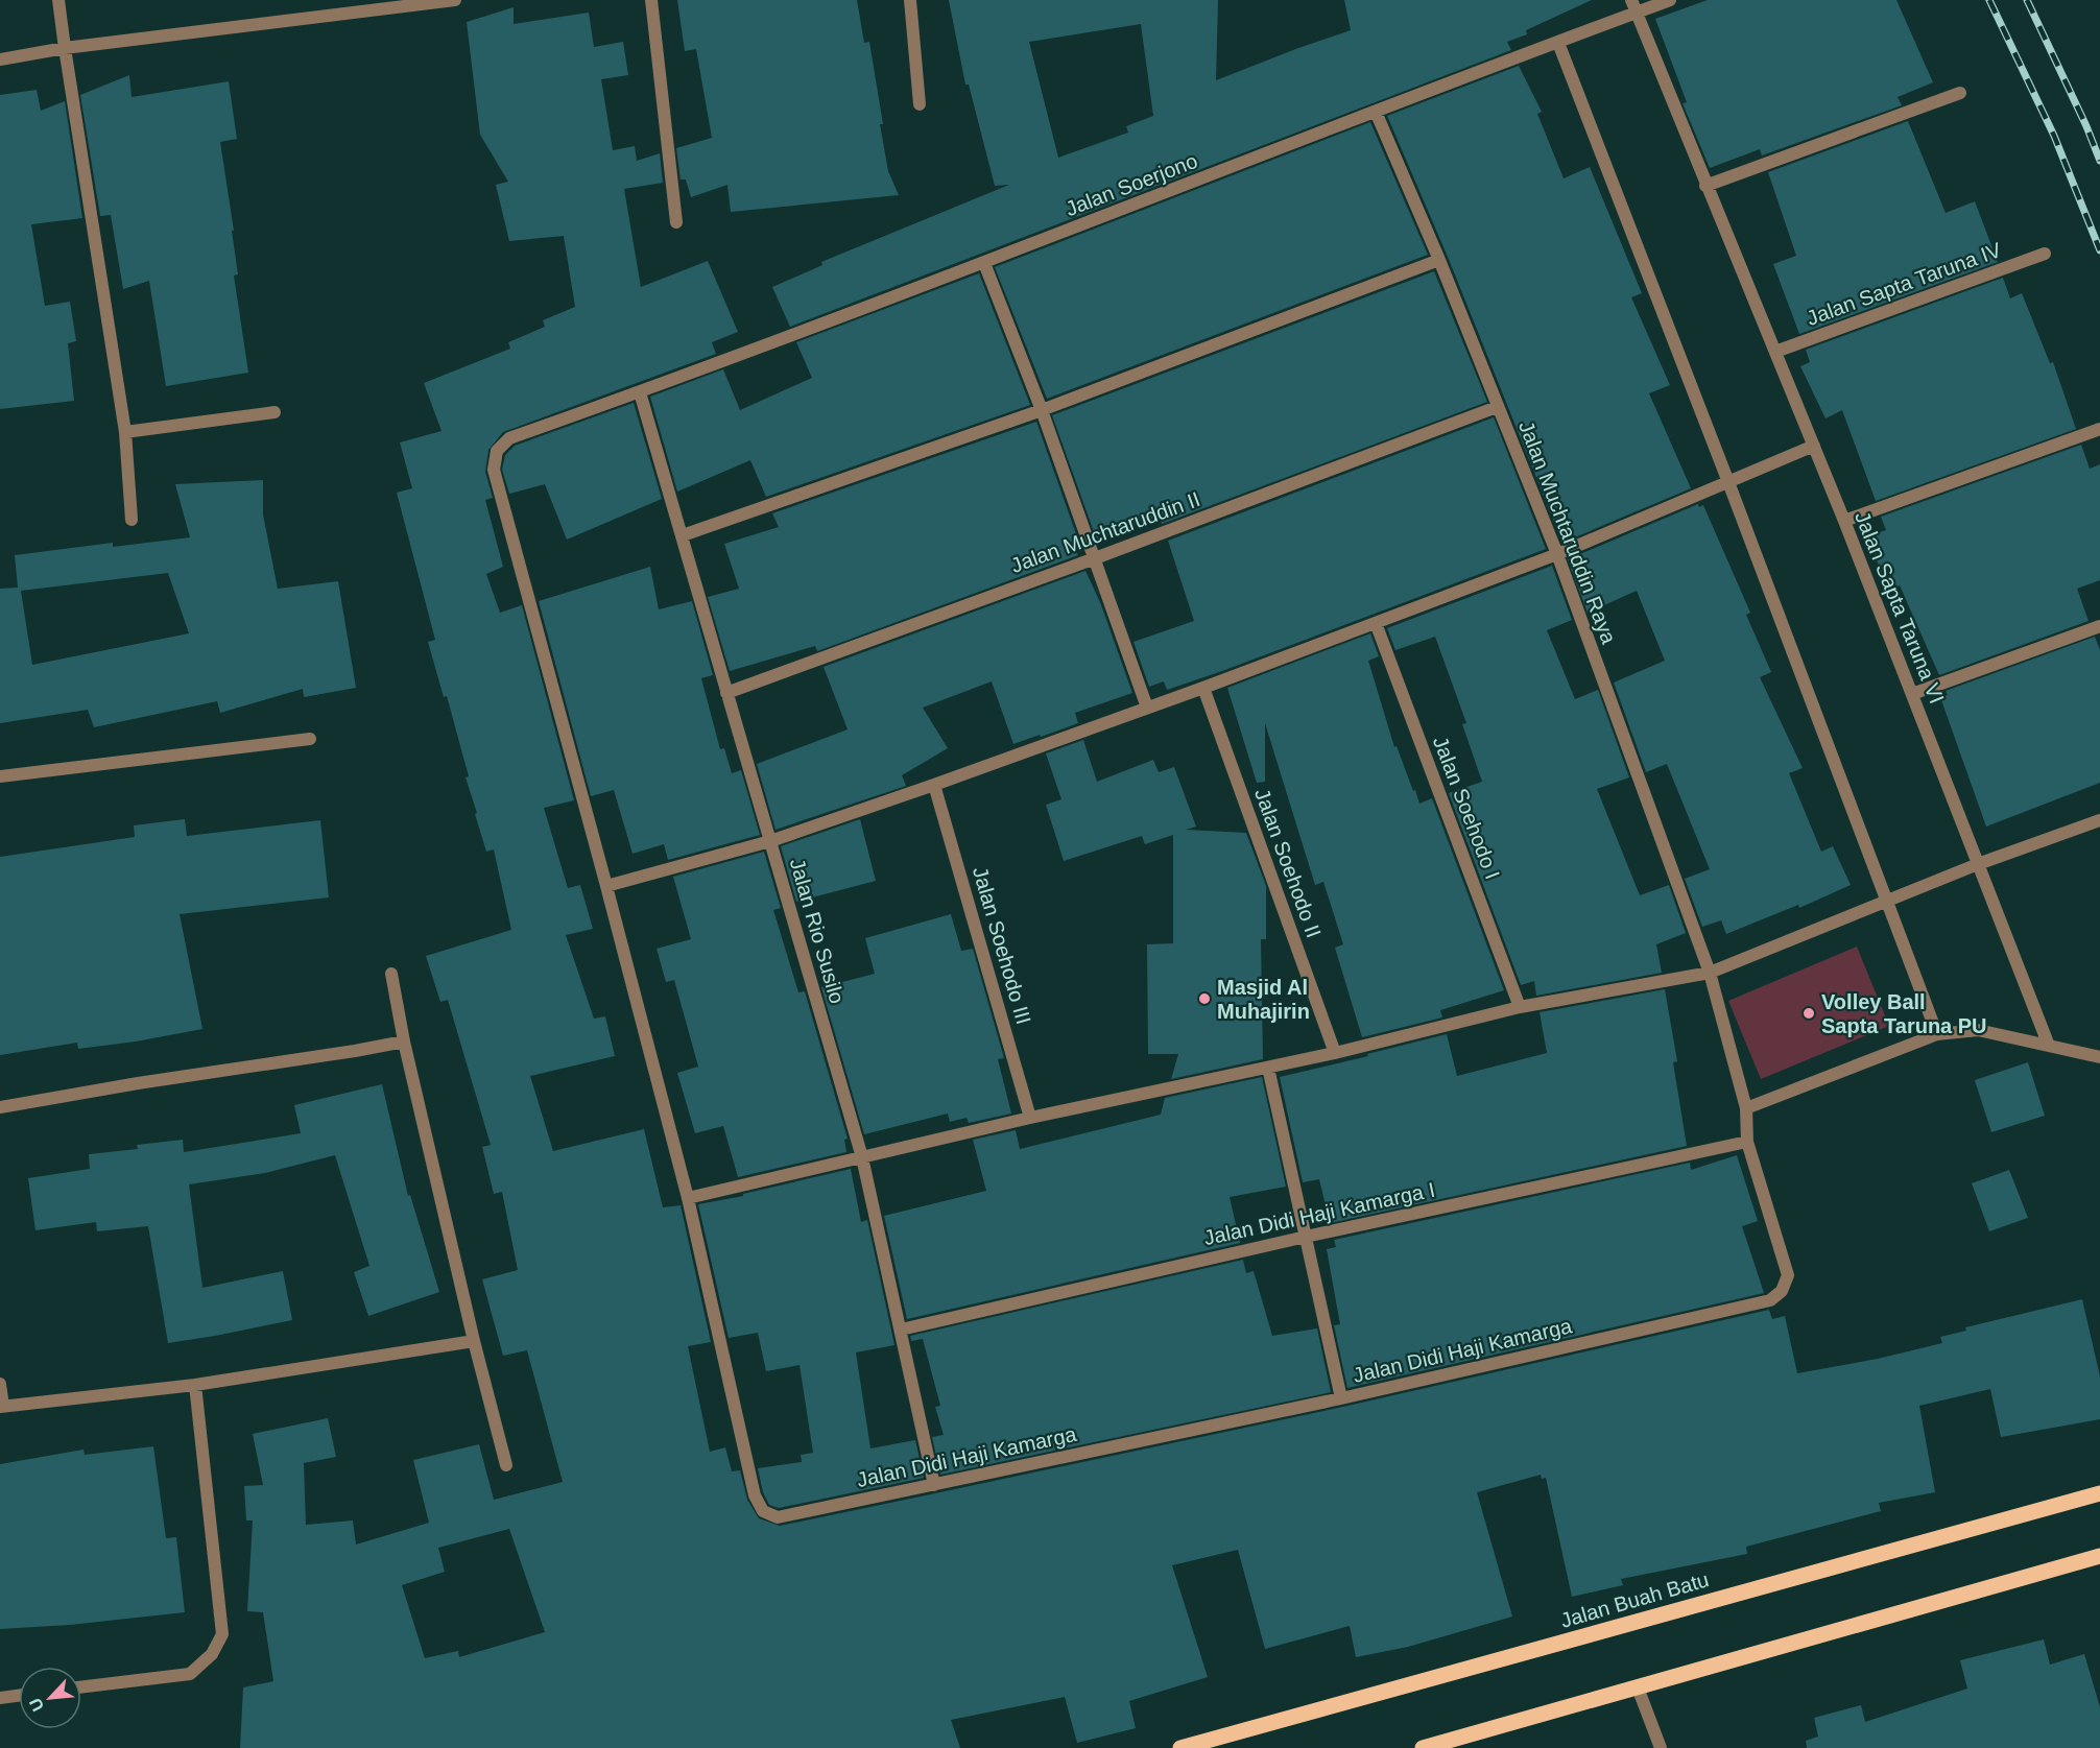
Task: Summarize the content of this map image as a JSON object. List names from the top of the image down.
{
  "streets": {
    "main road": ["Jalan Buah Batu"],
    "street": [
      "Jalan Soerjono",
      "Jalan Sapta Taruna IV",
      "Jalan Muchtaruddin II",
      "Jalan Muchtaruddin Raya",
      "Jalan Sapta Taruna VI",
      "Jalan Soehodo I",
      "Jalan Soehodo II",
      "Jalan Rio Susilo",
      "Jalan Soehodo III",
      "Jalan Didi Haji Kamarga I",
      "Jalan Didi Haji Kamarga"
    ]
  },
  "crossings": [
    ["Jalan Soerjono", "Jalan Muchtaruddin Raya"],
    ["Jalan Soerjono", "Jalan Sapta Taruna VI"],
    ["Jalan Soerjono", "Jalan Rio Susilo"],
    ["Jalan Soerjono", "Jalan Didi Haji Kamarga"],
    ["Jalan Sapta Taruna IV", "Jalan Sapta Taruna VI"],
    ["Jalan Muchtaruddin II", "Jalan Muchtaruddin Raya"],
    ["Jalan Muchtaruddin II", "Jalan Rio Susilo"],
    ["Jalan Muchtaruddin Raya", "Jalan Didi Haji Kamarga"],
    ["Jalan Rio Susilo", "Jalan Didi Haji Kamarga I"],
    ["Jalan Rio Susilo", "Jalan Didi Haji Kamarga"],
    ["Jalan Didi Haji Kamarga I", "Jalan Didi Haji Kamarga"]
  ],
  "places": ["Masjid Al Muhajirin", "Volley Ball Sapta Taruna PU"],
  "north": "bottom left"
}
